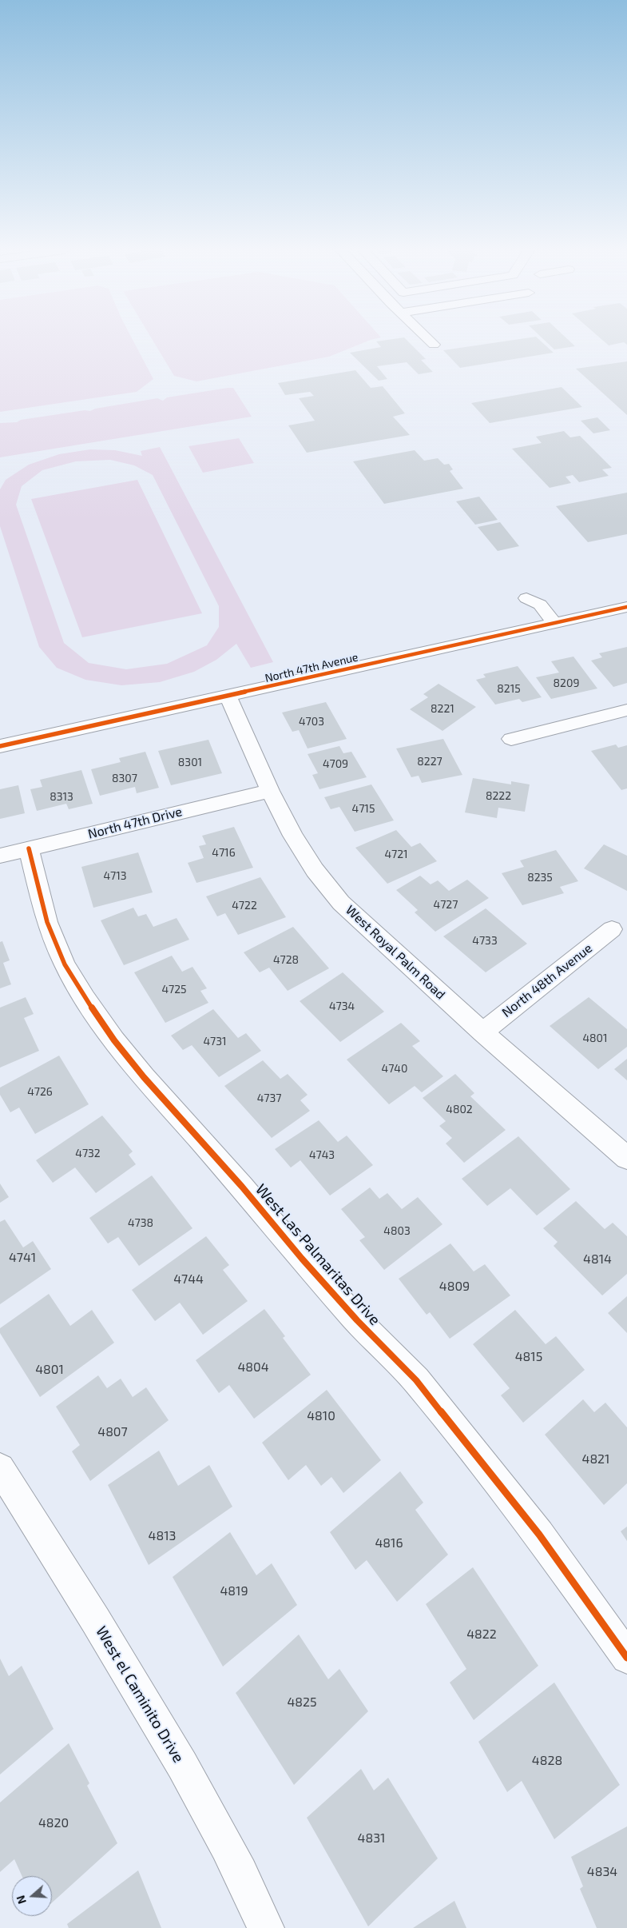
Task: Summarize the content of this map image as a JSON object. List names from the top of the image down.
{
  "streets": {
    "street": [
      "North 47th Avenue",
      "North 47th Drive",
      "West Royal Palm Road",
      "North 48th Avenue",
      "West Las Palmaritas Drive",
      "West el Caminito Drive"
    ]
  },
  "crossings": [
    ["North 47th Avenue", "West Royal Palm Road"],
    ["North 47th Drive", "West Royal Palm Road"],
    ["North 47th Drive", "West Las Palmaritas Drive"],
    ["West Royal Palm Road", "North 48th Avenue"]
  ],
  "house_numbers": [
    "8209",
    "8215",
    "8221",
    "4703",
    "8227",
    "8301",
    "4709",
    "8307",
    "8222",
    "8313",
    "4715",
    "4716",
    "4721",
    "4713",
    "8235",
    "4727",
    "4722",
    "4733",
    "4728",
    "4725",
    "4734",
    "4801",
    "4731",
    "4740",
    "4726",
    "4737",
    "4802",
    "4732",
    "4743",
    "4738",
    "4803",
    "4741",
    "4814",
    "4744",
    "4809",
    "4815",
    "4804",
    "4801",
    "4810",
    "4807",
    "4821",
    "4813",
    "4816",
    "4819",
    "4822",
    "4825",
    "4828",
    "4820",
    "4831",
    "4834"
  ],
  "north": "left"
}
